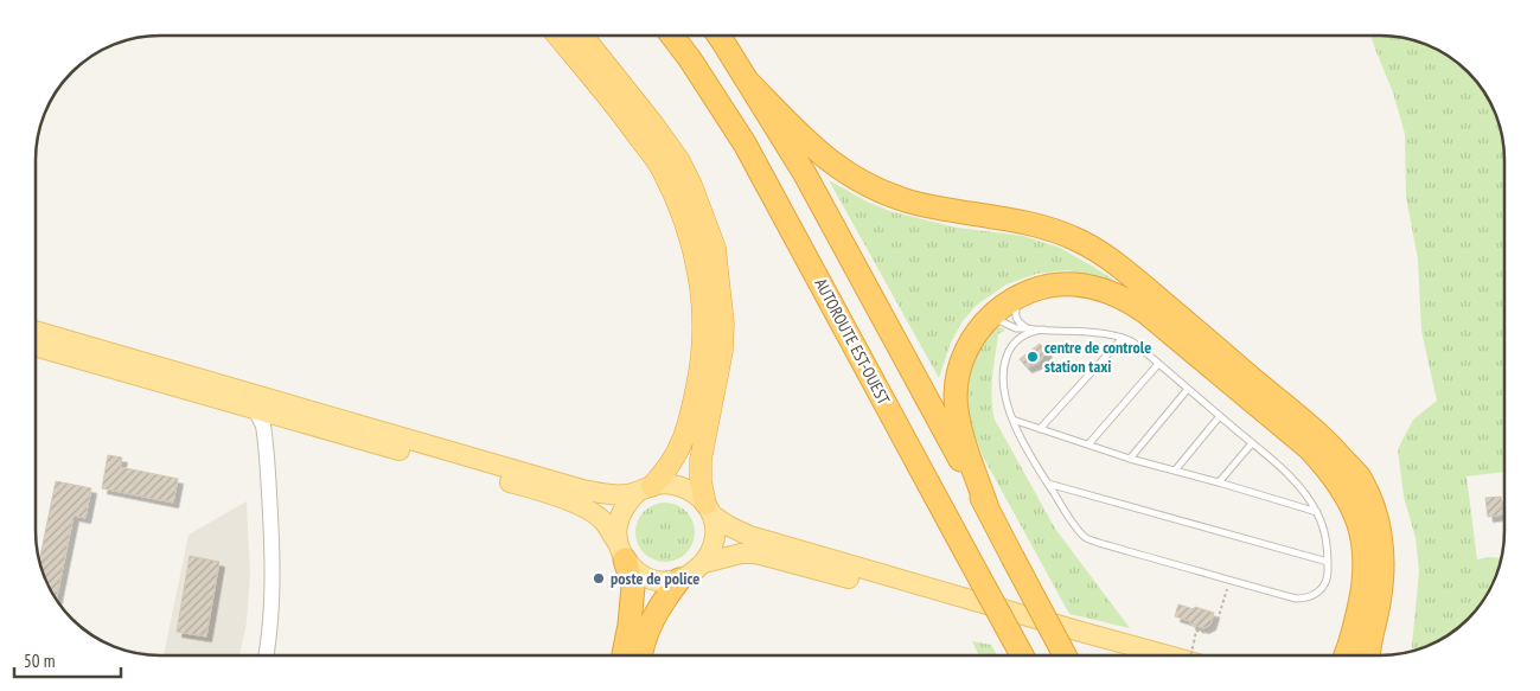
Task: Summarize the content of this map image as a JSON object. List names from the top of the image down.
{
  "streets": {
    "highway": ["AUTOROUTE EST-OUEST"]
  },
  "places": ["centre de controle station taxi", "poste de police"],
  "scale_bar": "50 m"
}
